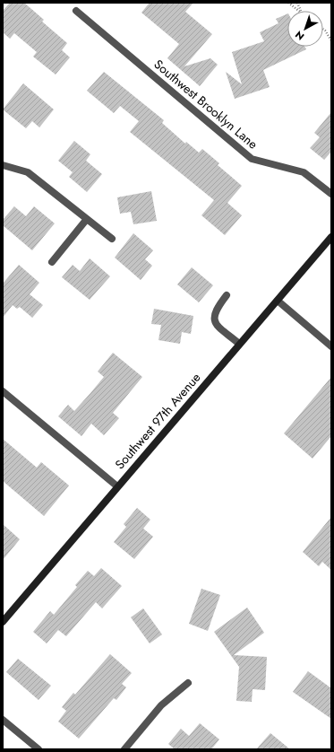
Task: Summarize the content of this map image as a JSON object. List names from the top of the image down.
{
  "streets": {
    "street": ["Southwest Brooklyn Lane", "Southwest 97th Avenue"]
  },
  "north": "bottom left"
}
